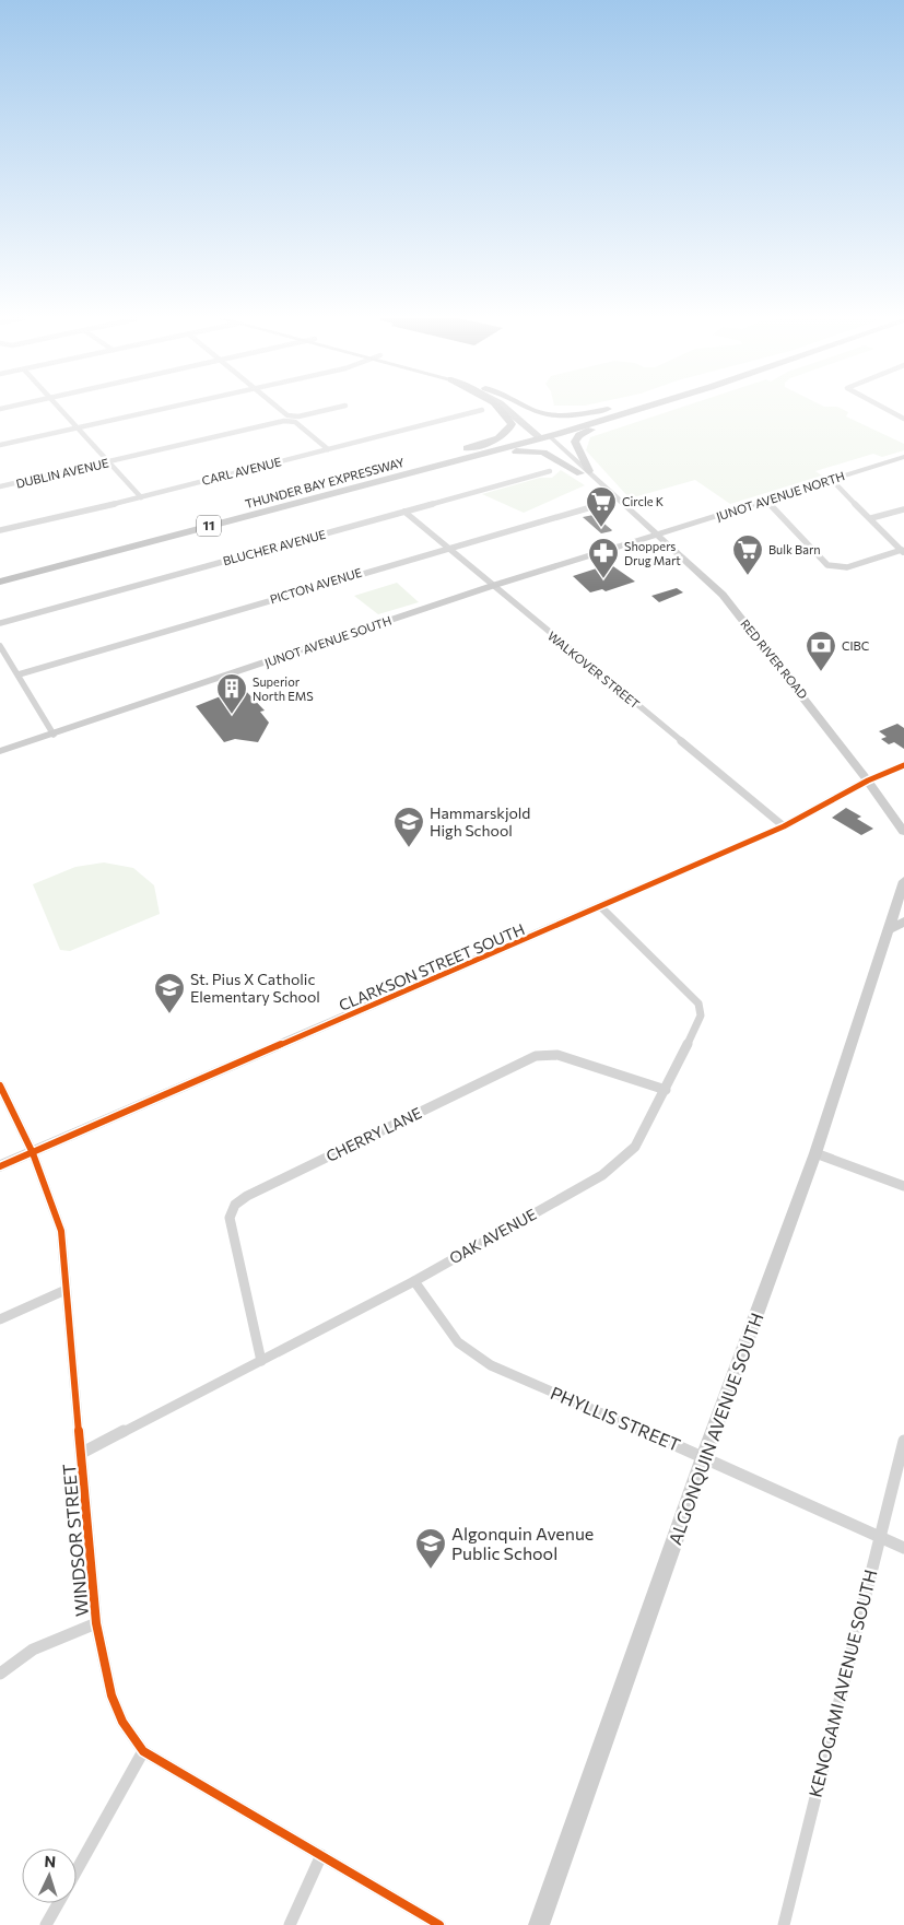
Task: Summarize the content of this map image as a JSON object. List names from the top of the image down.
{
  "streets": {
    "highway": ["THUNDER BAY EXPRESSWAY", "11"],
    "main road": [
      "JUNOT AVENUE NORTH",
      "JUNOT AVENUE SOUTH",
      "RED RIVER ROAD",
      "CLARKSON STREET SOUTH",
      "ALGONQUIN AVENUE SOUTH"
    ],
    "street": [
      "CARL AVENUE",
      "DUBLIN AVENUE",
      "BLUCHER AVENUE",
      "PICTON AVENUE",
      "WALKOVER STREET",
      "CHERRY LANE",
      "OAK AVENUE",
      "PHYLLIS STREET",
      "WINDSOR STREET",
      "KENOGAMI AVENUE SOUTH"
    ]
  },
  "crossings": [
    ["CARL AVENUE", "DUBLIN AVENUE"],
    ["THUNDER BAY EXPRESSWAY", "RED RIVER ROAD"],
    ["JUNOT AVENUE NORTH", "JUNOT AVENUE SOUTH"],
    ["JUNOT AVENUE NORTH", "RED RIVER ROAD"],
    ["BLUCHER AVENUE", "WALKOVER STREET"],
    ["PICTON AVENUE", "RED RIVER ROAD"],
    ["PICTON AVENUE", "WALKOVER STREET"],
    ["JUNOT AVENUE SOUTH", "RED RIVER ROAD"],
    ["JUNOT AVENUE SOUTH", "WALKOVER STREET"],
    ["RED RIVER ROAD", "CLARKSON STREET SOUTH"],
    ["WALKOVER STREET", "CLARKSON STREET SOUTH"],
    ["CLARKSON STREET SOUTH", "OAK AVENUE"],
    ["CLARKSON STREET SOUTH", "WINDSOR STREET"],
    ["CHERRY LANE", "OAK AVENUE"],
    ["OAK AVENUE", "PHYLLIS STREET"],
    ["OAK AVENUE", "WINDSOR STREET"],
    ["PHYLLIS STREET", "ALGONQUIN AVENUE SOUTH"],
    ["PHYLLIS STREET", "KENOGAMI AVENUE SOUTH"]
  ],
  "places": {
    "supermarket": ["Circle K", "Bulk Barn"],
    "pharmacy": ["Shoppers Drug Mart"],
    "bank": ["CIBC"],
    "building": ["Superior North EMS"],
    "school or university": ["Hammarskjold High School", "St. Pius X Catholic Elementary School", "Algonquin Avenue Public School"]
  },
  "north": "top"
}
